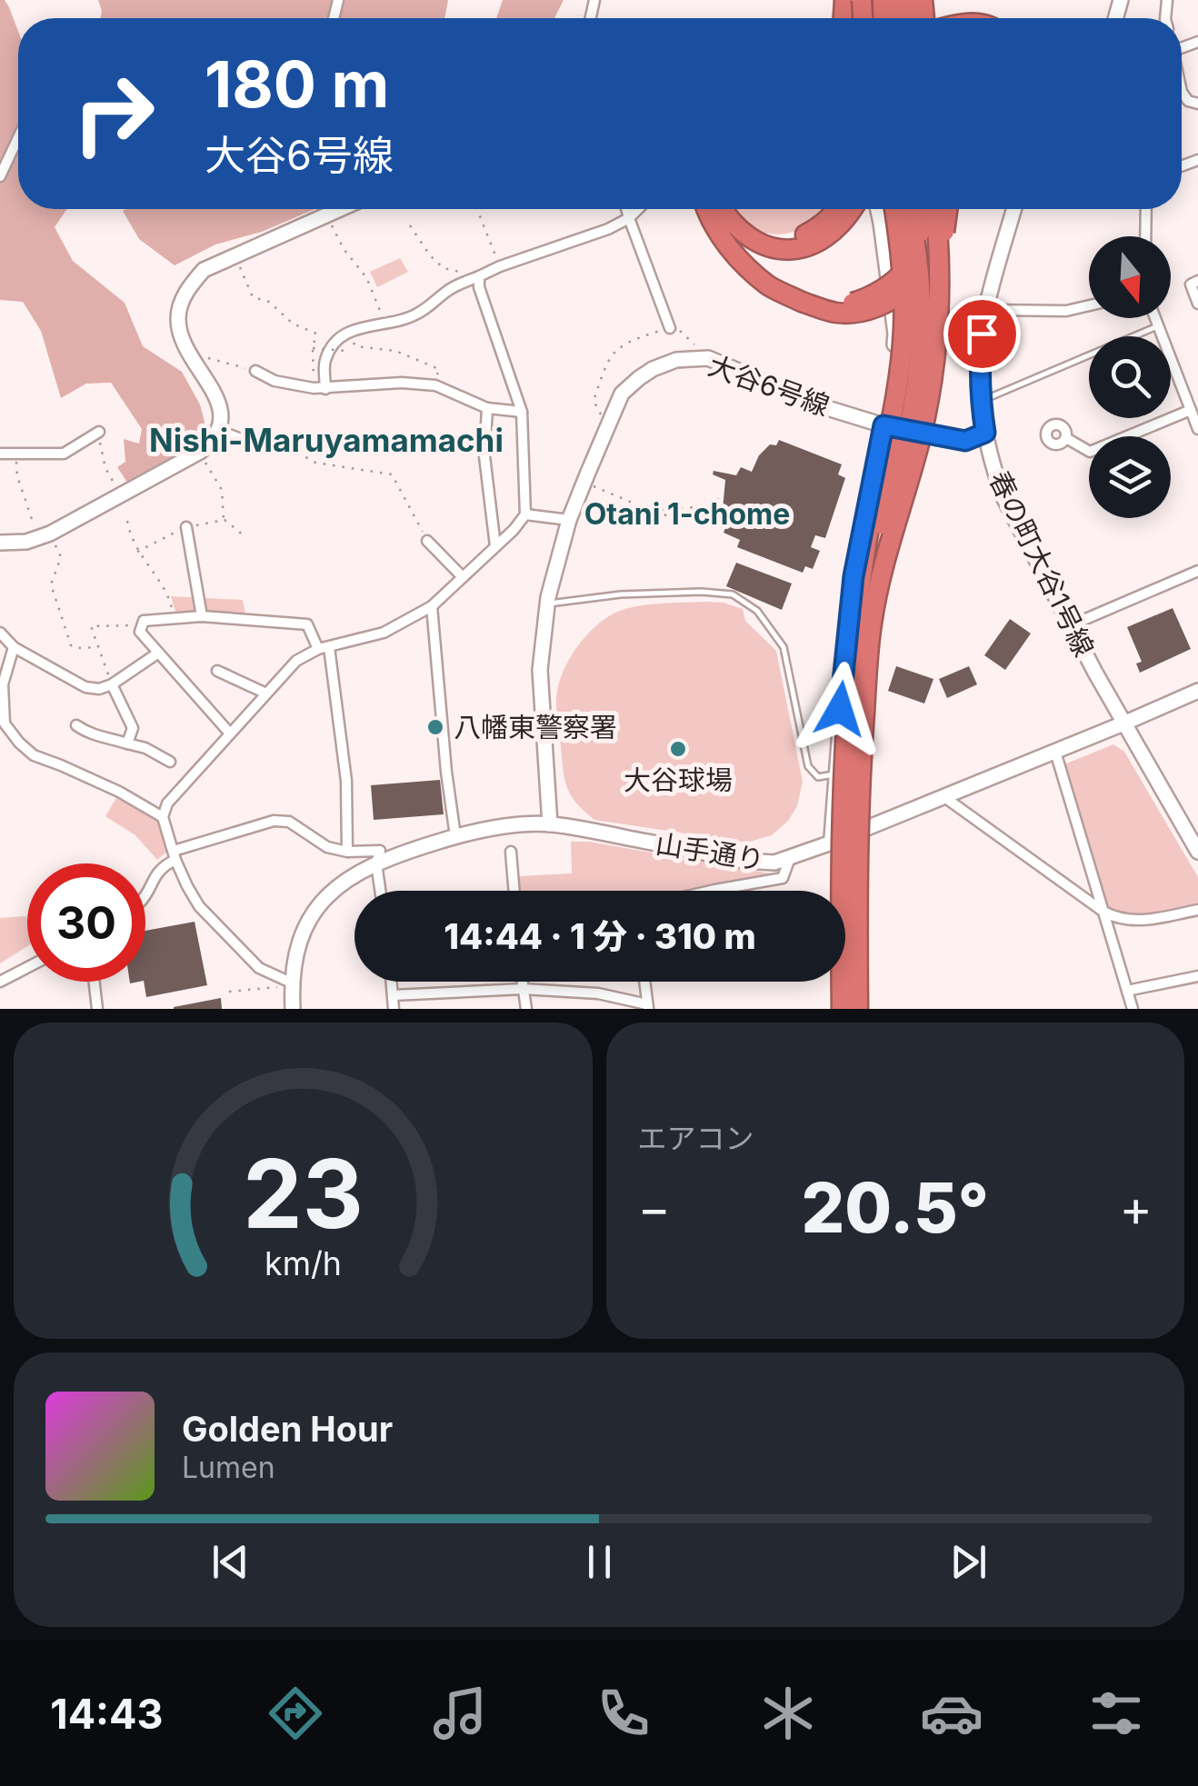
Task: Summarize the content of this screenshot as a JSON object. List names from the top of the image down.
{
  "streets": {
    "street": ["大谷6号線", "春の町大谷1号線", "山手通り"]
  },
  "crossings": [
    ["大谷6号線", "春の町大谷1号線"],
    ["大谷6号線", "山手通り"],
    ["春の町大谷1号線", "山手通り"]
  ],
  "districts": ["Nishi-Maruyamamachi", "Otani 1-chome"],
  "places": ["八幡東警察署", "大谷球場"],
  "north": "bottom",
  "page": {
    "turn": ["180 m", "大谷6号線"],
    "limit": "30",
    "trip": "14:44 · 1 分 · 310 m",
    "tile": "エアコン",
    "heat": ["−", "20.5°", "+"],
    "song": ["Golden Hour", "Lumen"],
    "tabs": "14:43",
    "gauge": ["23", "km/h"]
  }
}
